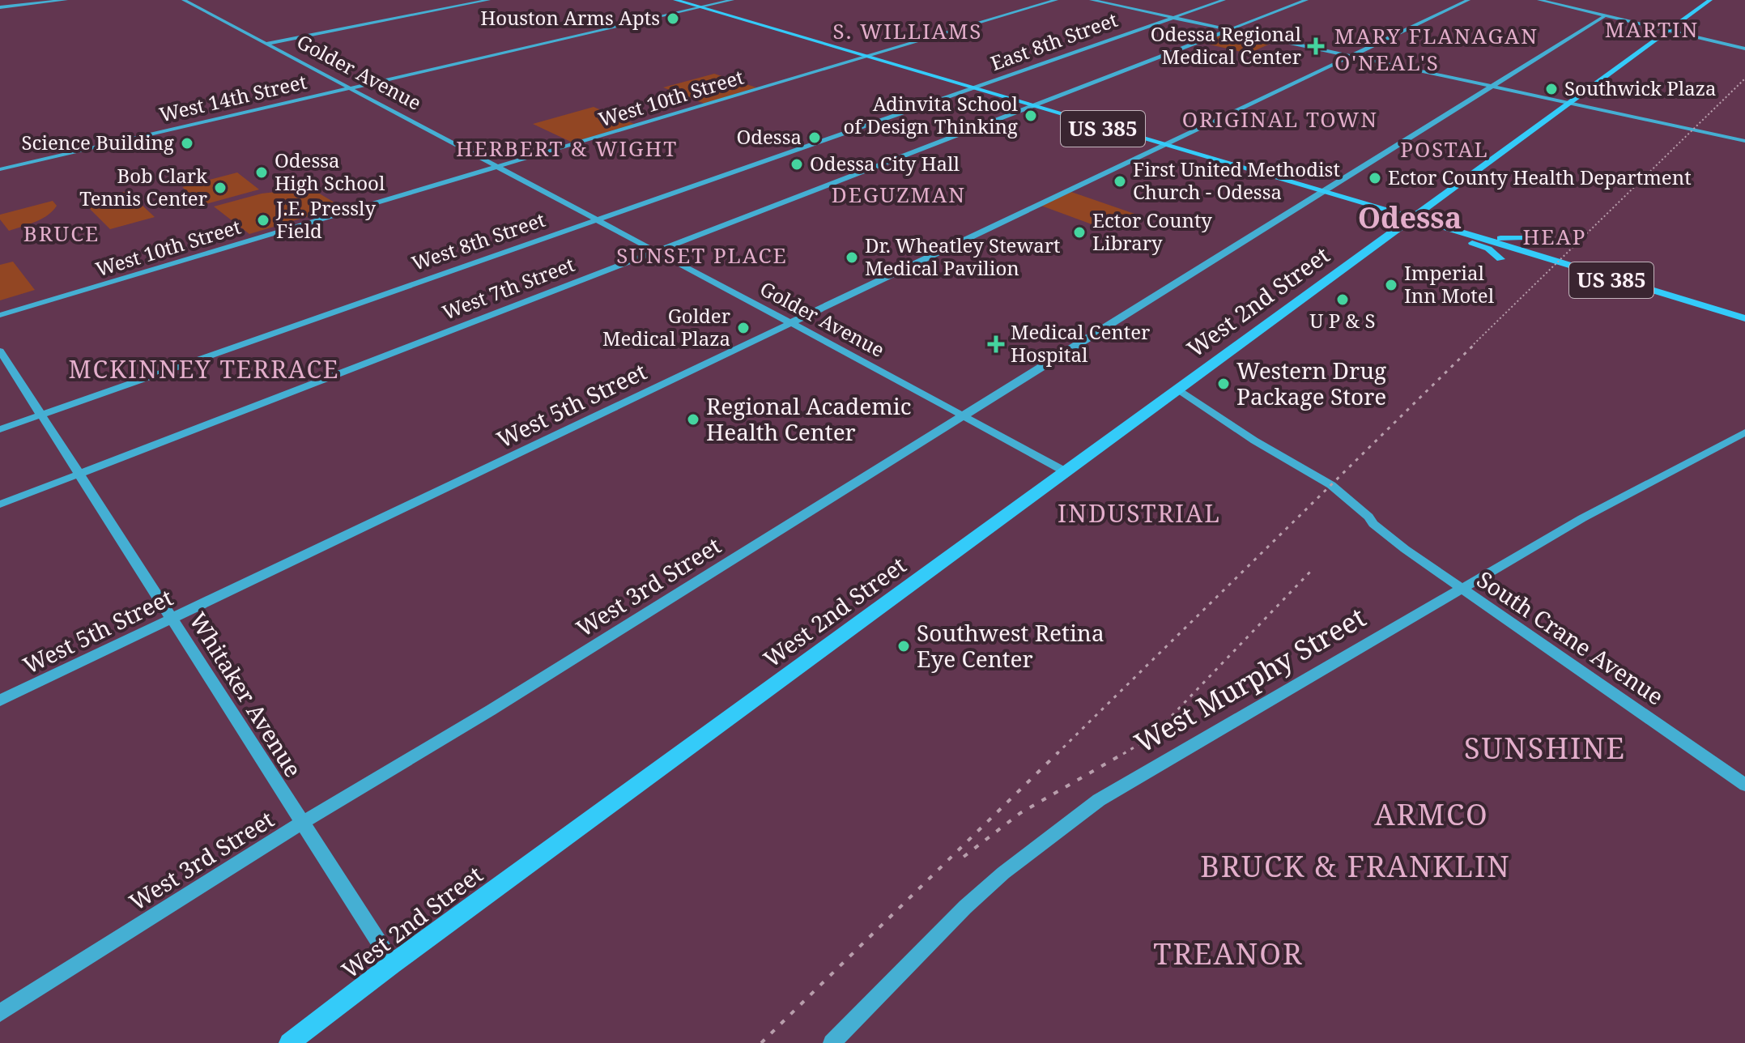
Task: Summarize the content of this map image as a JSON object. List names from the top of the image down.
{
  "streets": {
    "main road": ["US 385", "West 2nd Street"],
    "street": [
      "East 8th Street",
      "Golder Avenue",
      "West 14th Street",
      "West 10th Street",
      "West 8th Street",
      "West 7th Street",
      "West 5th Street",
      "West 3rd Street",
      "South Crane Avenue",
      "West Murphy Street",
      "Whitaker Avenue"
    ]
  },
  "crossings": [
    ["East 8th Street", "US 385"],
    ["East 8th Street", "West 8th Street"],
    ["Golder Avenue", "West 14th Street"],
    ["Golder Avenue", "West 10th Street"],
    ["Golder Avenue", "West 8th Street"],
    ["Golder Avenue", "West 7th Street"],
    ["Golder Avenue", "West 2nd Street"],
    ["Golder Avenue", "West 5th Street"],
    ["Golder Avenue", "West 3rd Street"],
    ["West 14th Street", "US 385"],
    ["West 10th Street", "US 385"],
    ["US 385", "West 8th Street"],
    ["US 385", "West 7th Street"],
    ["US 385", "West 2nd Street"],
    ["US 385", "West 5th Street"],
    ["US 385", "West 3rd Street"],
    ["West 8th Street", "Whitaker Avenue"],
    ["West 7th Street", "Whitaker Avenue"],
    ["West 2nd Street", "South Crane Avenue"],
    ["West 2nd Street", "Whitaker Avenue"],
    ["West 5th Street", "Whitaker Avenue"],
    ["West 3rd Street", "Whitaker Avenue"],
    ["South Crane Avenue", "West Murphy Street"]
  ],
  "districts": [
    "MARTIN",
    "S. WILLIAMS",
    "MARY FLANAGAN",
    "O'NEAL'S",
    "ORIGINAL TOWN",
    "HERBERT & WIGHT",
    "POSTAL",
    "DEGUZMAN",
    "Odessa",
    "BRUCE",
    "HEAP",
    "SUNSET PLACE",
    "MCKINNEY TERRACE",
    "INDUSTRIAL",
    "SUNSHINE",
    "ARMCO",
    "BRUCK & FRANKLIN",
    "TREANOR"
  ],
  "places": {
    "other": [
      "Houston Arms Apts",
      "Southwick Plaza",
      "Adinvita School of Design Thinking",
      "Odessa",
      "Science Building",
      "Odessa City Hall",
      "Odessa High School",
      "Ector County Health Department",
      "First United Methodist Church - Odessa",
      "Bob Clark Tennis Center",
      "J.E. Pressly Field",
      "Ector County Library",
      "Dr. Wheatley Stewart Medical Pavilion",
      "Imperial Inn Motel",
      "U P & S",
      "Golder Medical Plaza",
      "Western Drug Package Store",
      "Regional Academic Health Center",
      "Southwest Retina Eye Center"
    ],
    "health": ["Odessa Regional Medical Center", "Medical Center Hospital"]
  }
}
